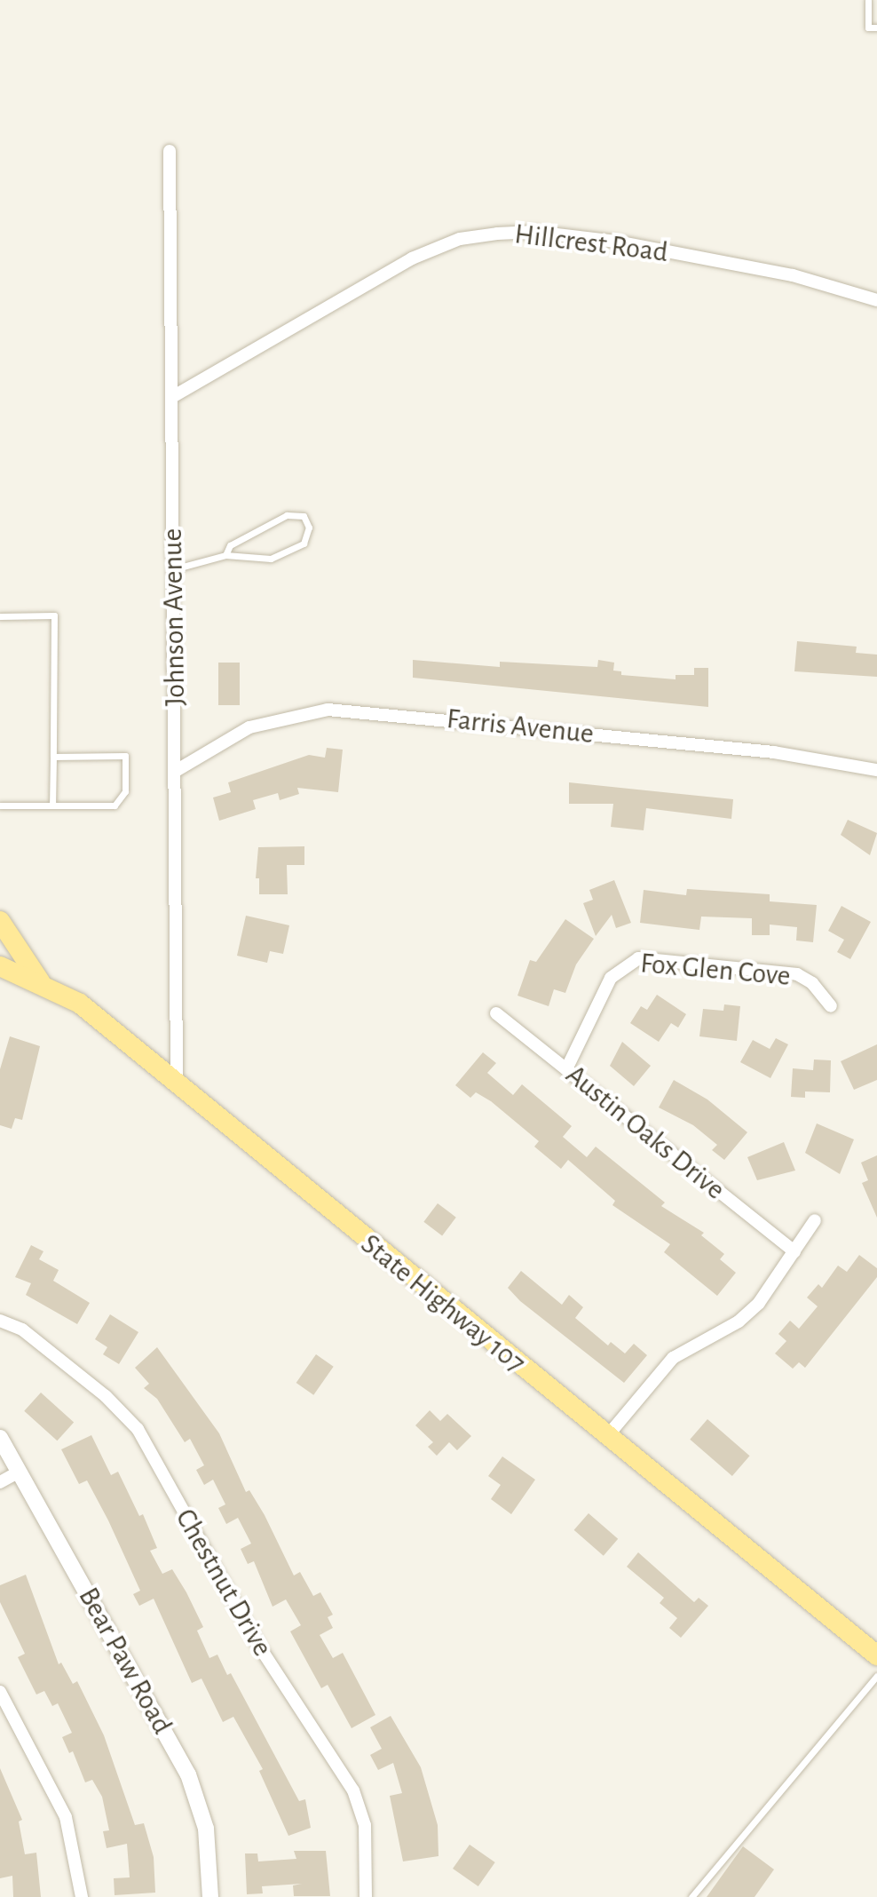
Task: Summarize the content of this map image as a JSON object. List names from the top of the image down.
{
  "streets": {
    "main road": ["State Highway 107"],
    "street": [
      "Hillcrest Road",
      "Johnson Avenue",
      "Farris Avenue",
      "Fox Glen Cove",
      "Austin Oaks Drive",
      "Chestnut Drive",
      "Bear Paw Road"
    ]
  },
  "crossings": [
    ["Hillcrest Road", "Johnson Avenue"],
    ["Johnson Avenue", "Farris Avenue"],
    ["Johnson Avenue", "State Highway 107"],
    ["Fox Glen Cove", "Austin Oaks Drive"]
  ]
}
